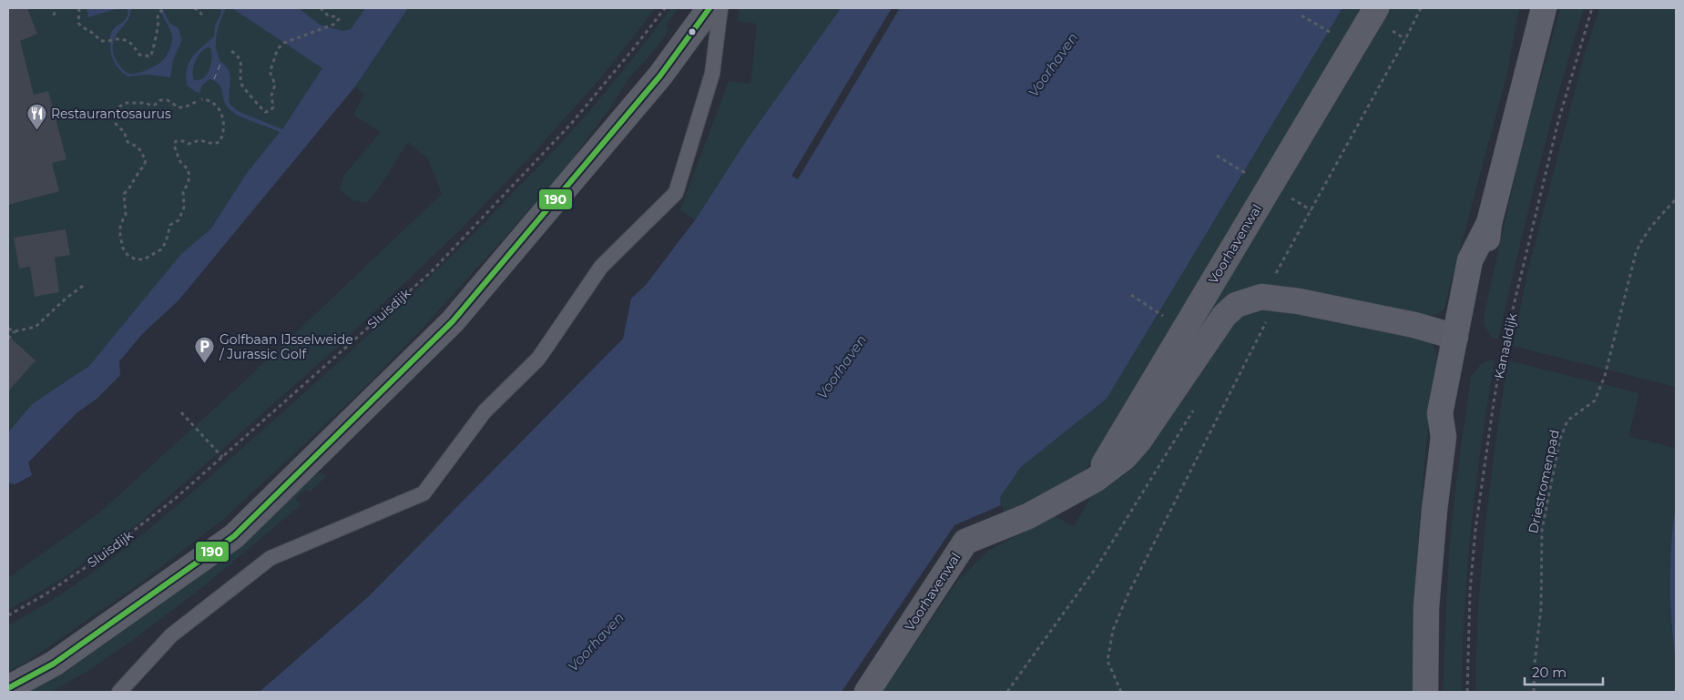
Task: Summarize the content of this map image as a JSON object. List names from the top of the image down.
{
  "streets": {
    "street": ["Voorhavenwal"],
    "path": ["Sluisdijk", "Kanaaldijk", "Driestromenpad"]
  },
  "water": ["Voorhaven"],
  "places": {
    "restaurant": ["Restaurantosaurus"],
    "parking": ["Golfbaan IJsselweide / Jurassic Golf"]
  },
  "lines": ["transit line 190"],
  "scale_bar": "20 m"
}
